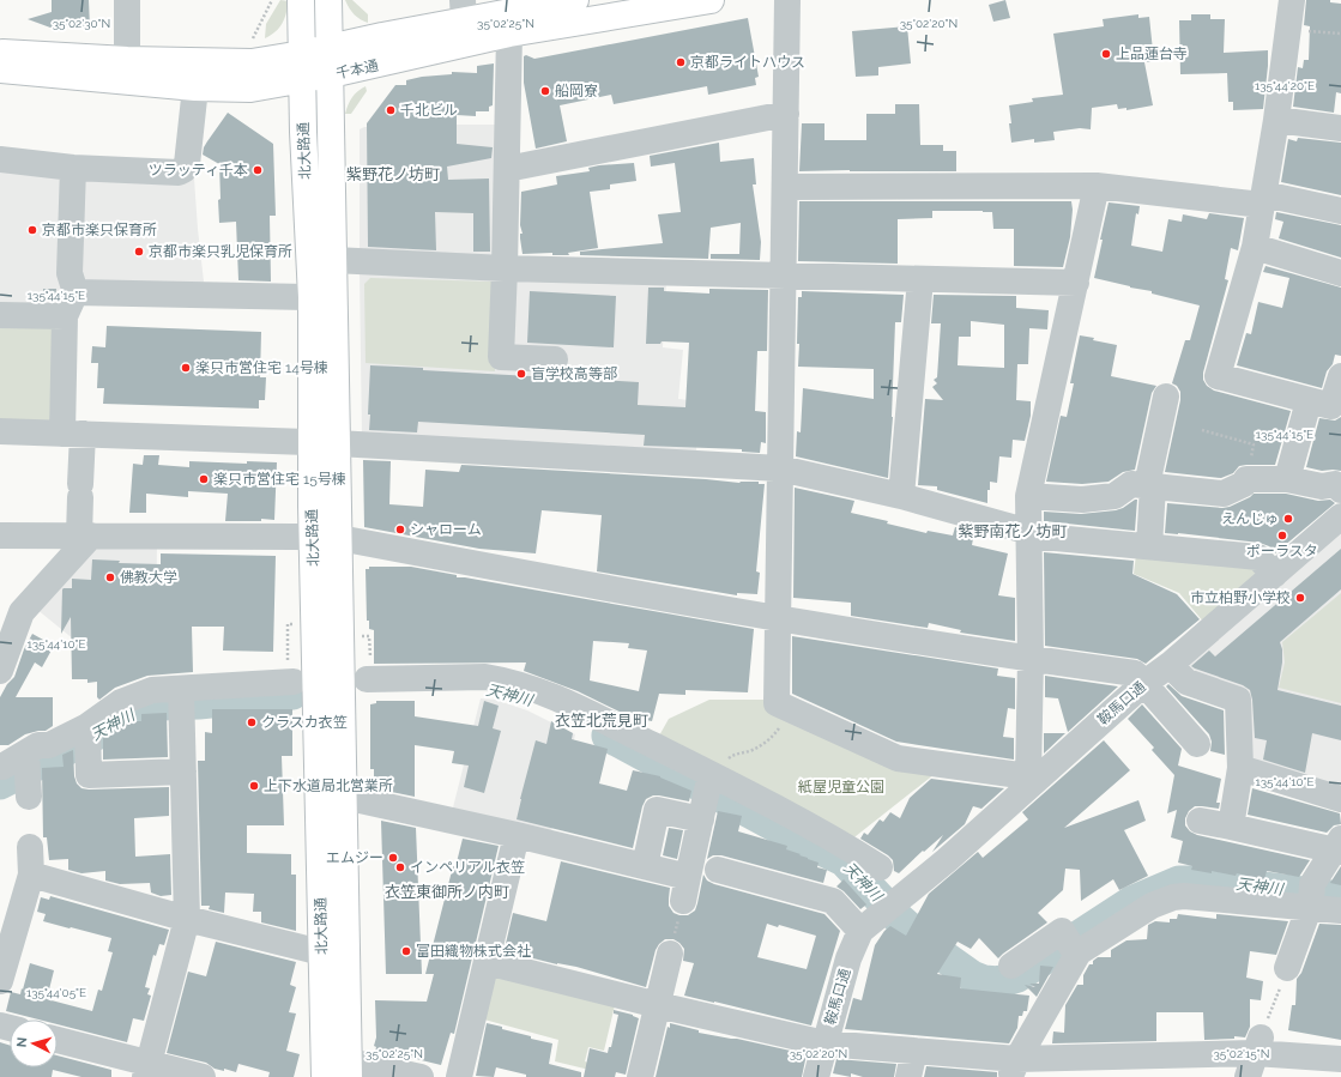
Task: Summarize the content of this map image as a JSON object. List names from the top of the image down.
{
  "streets": {
    "main road": ["千本通", "北大路通"],
    "street": ["鞍馬口通"]
  },
  "crossings": [
    ["千本通", "北大路通"]
  ],
  "districts": [
    "紫野花ノ坊町",
    "紫野南花ノ坊町",
    "衣笠北荒見町",
    "衣笠東御所ノ内町"
  ],
  "water": ["天神川"],
  "parks": ["紙屋児童公園"],
  "places": [
    "上品蓮台寺",
    "京都ライトハウス",
    "船岡寮",
    "千北ビル",
    "ツラッティ千本",
    "京都市楽只保育所",
    "京都市楽只乳児保育所",
    "楽只市営住宅 14号棟",
    "盲学校高等部",
    "楽只市営住宅 15号棟",
    "えんじゅ",
    "シャローム",
    "ポーラスタ",
    "佛教大学",
    "市立柏野小学校",
    "クラスカ衣笠",
    "上下水道局北営業所",
    "エムジー",
    "インペリアル衣笠",
    "富田織物株式会社"
  ],
  "north": "left",
  "coordinates": [
    "35°02'30\"N",
    "35°02'25\"N",
    "35°02'20\"N",
    "135°44'20\"E",
    "135°44'15\"E",
    "135°44'10\"E",
    "135°44'05\"E",
    "35°02'15\"N"
  ]
}
